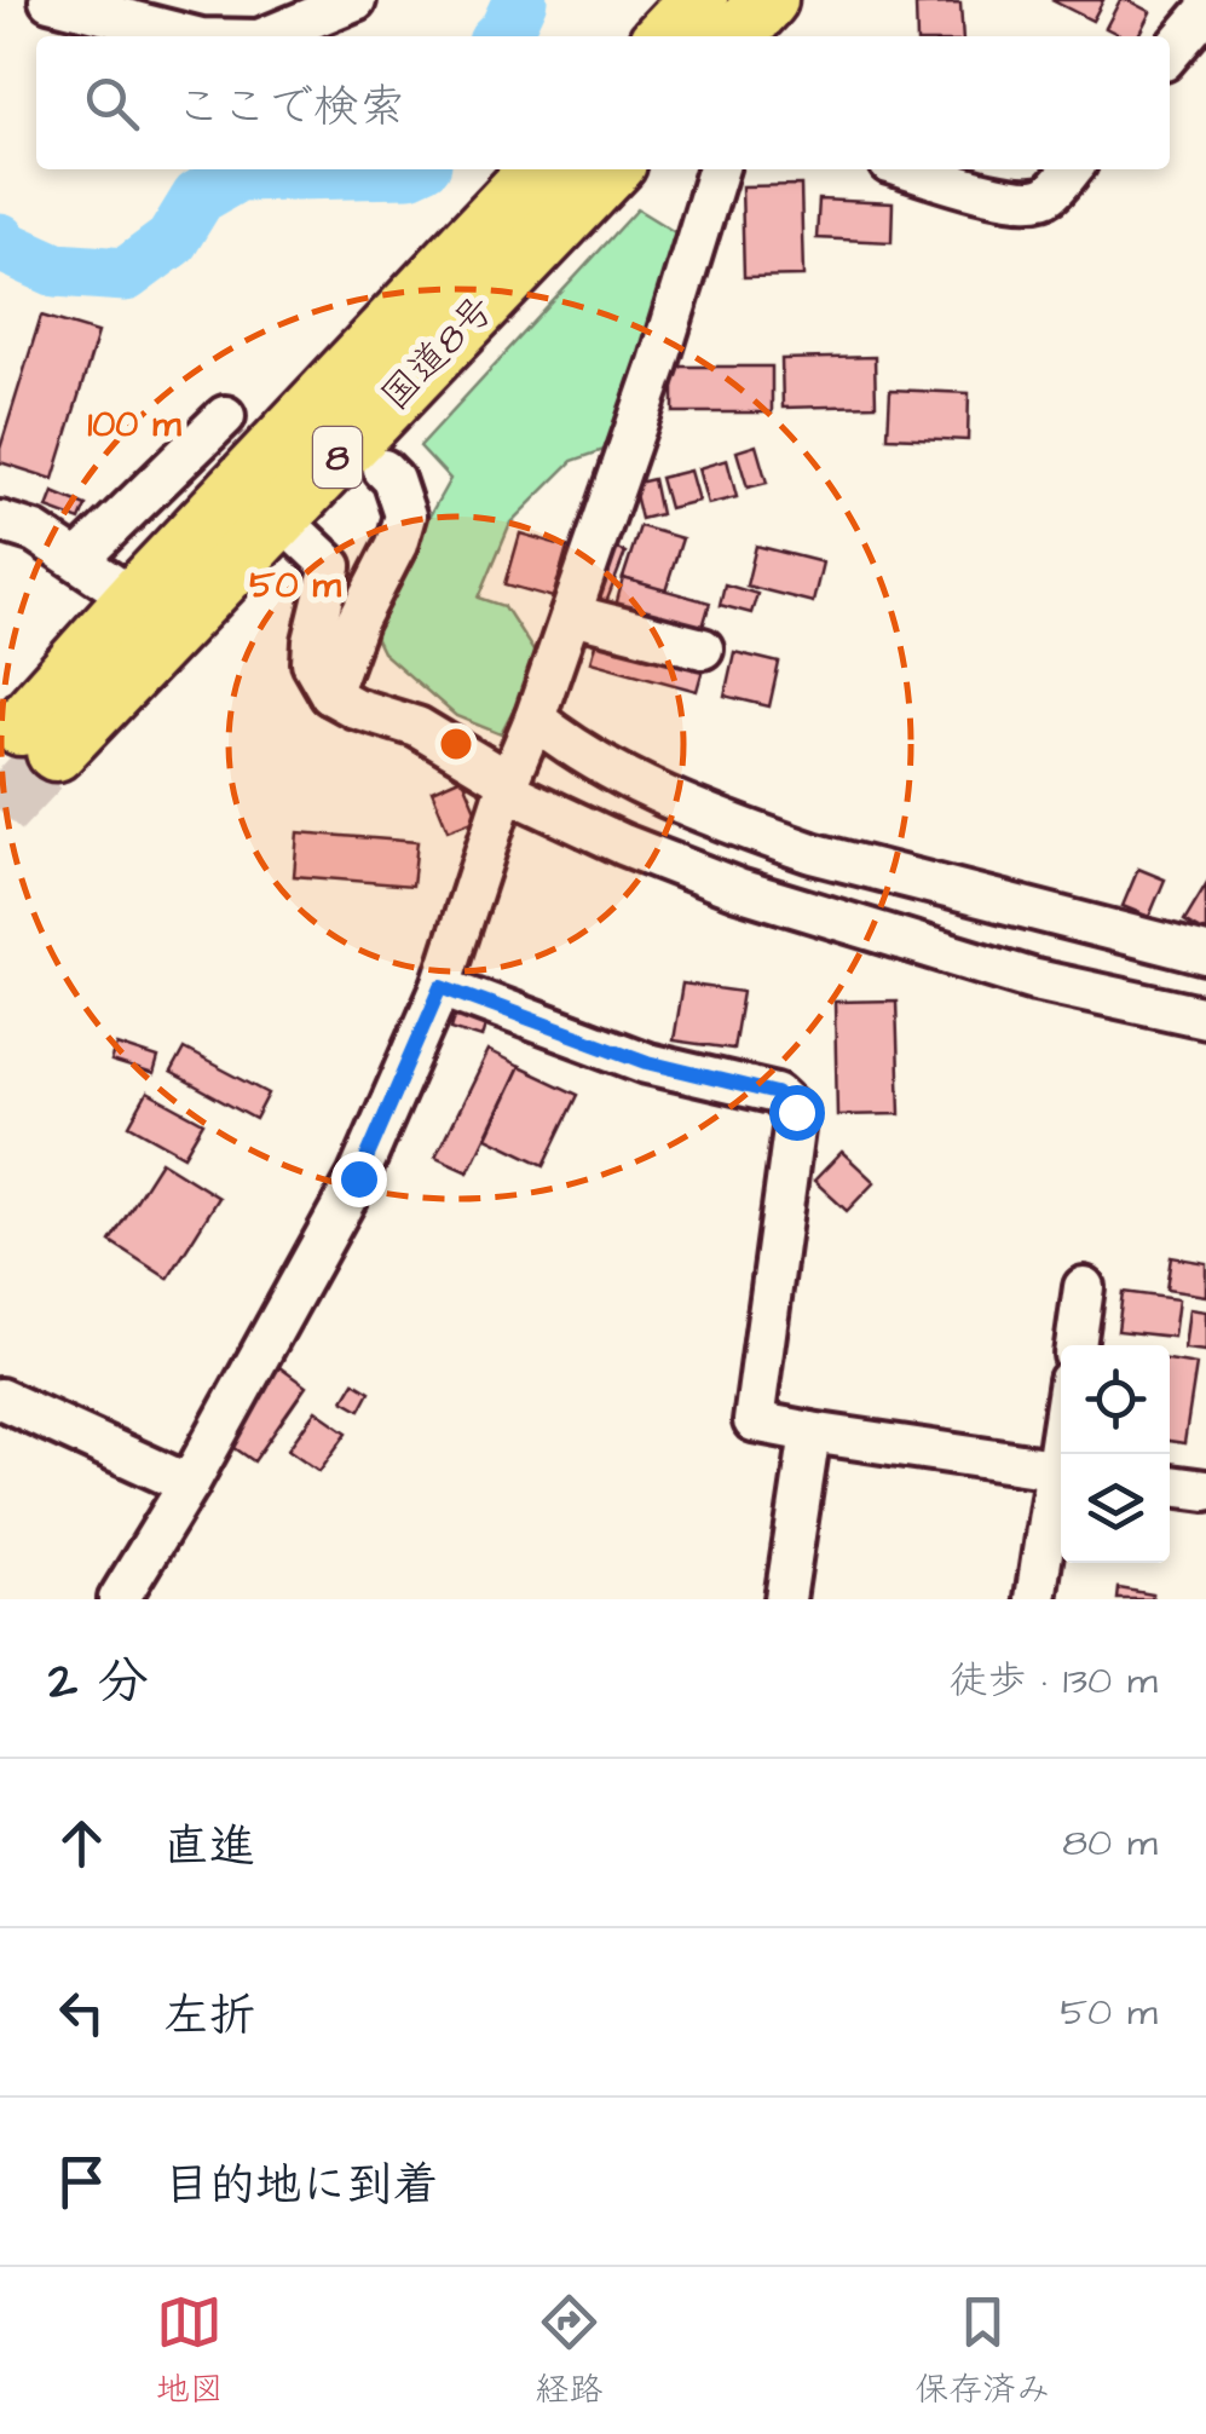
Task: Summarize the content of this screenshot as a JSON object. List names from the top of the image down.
{
  "streets": {
    "highway": ["国道8号", "8"]
  },
  "page": {
    "search": "ここで検索",
    "heading": ["2 分", "徒歩 · 130 m"],
    "list": [
      ["直進", "80 m"],
      ["左折", "50 m"],
      "目的地に到着"
    ],
    "nav": ["地図", "経路", "保存済み"]
  },
  "rings": ["100 m", "50 m"]
}
